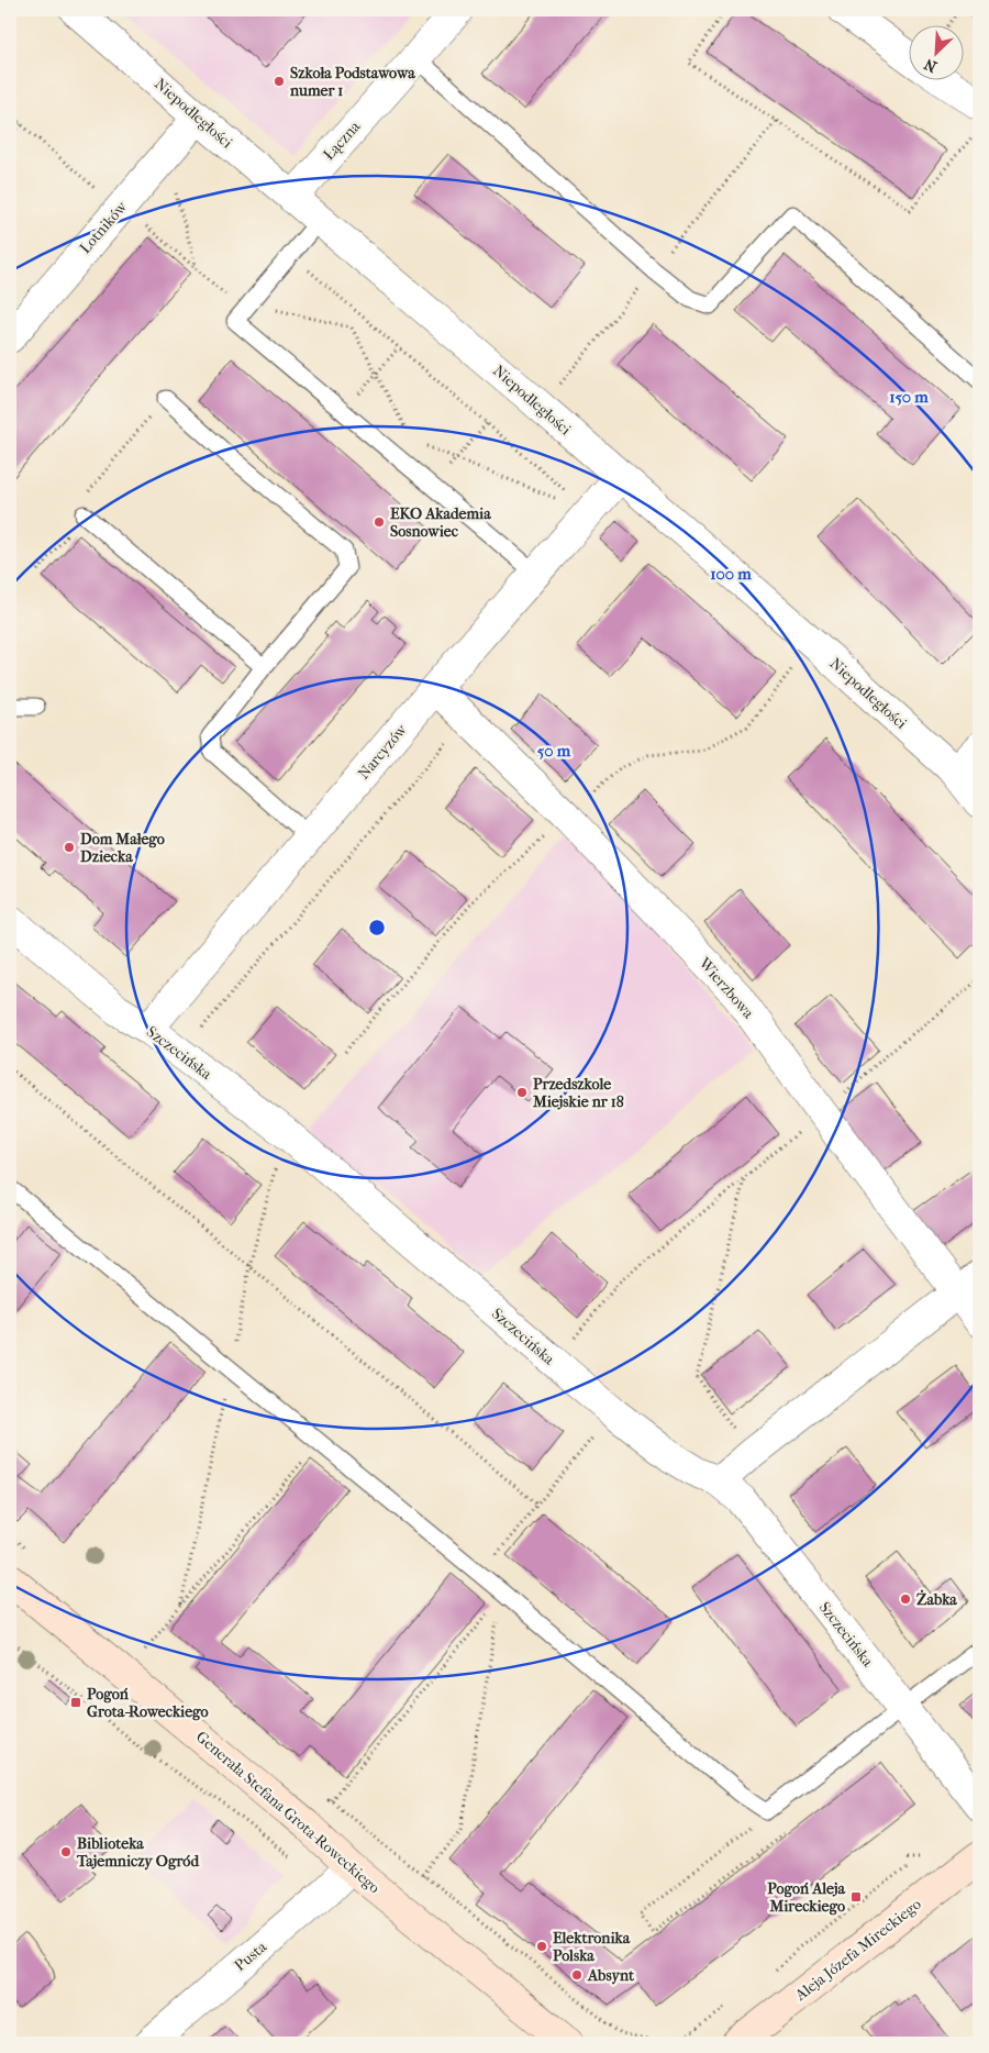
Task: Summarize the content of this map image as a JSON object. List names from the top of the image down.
{
  "streets": {
    "street": [
      "Niepodległości",
      "Łączna",
      "Lotników",
      "Narcyzów",
      "Wierzbowa",
      "Szczecińska",
      "Generała Stefana Grota-Roweckiego",
      "Aleja Józefa Mireckiego",
      "Pusta"
    ]
  },
  "crossings": [
    ["Niepodległości", "Łączna"],
    ["Niepodległości", "Lotników"],
    ["Niepodległości", "Narcyzów"],
    ["Narcyzów", "Wierzbowa"],
    ["Narcyzów", "Szczecińska"],
    ["Generała Stefana Grota-Roweckiego", "Pusta"]
  ],
  "places": {
    "other": [
      "Szkoła Podstawowa numer 1",
      "EKO Akademia Sosnowiec",
      "Dom Małego Dziecka",
      "Przedszkole Miejskie nr 18",
      "Żabka",
      "Biblioteka Tajemniczy Ogród",
      "Elektronika Polska",
      "Absynt"
    ],
    "transit": ["Pogoń Grota-Roweckiego", "Pogoń Aleja Mireckiego"]
  },
  "north": "bottom left",
  "rings": ["150 m", "100 m", "50 m"]
}
